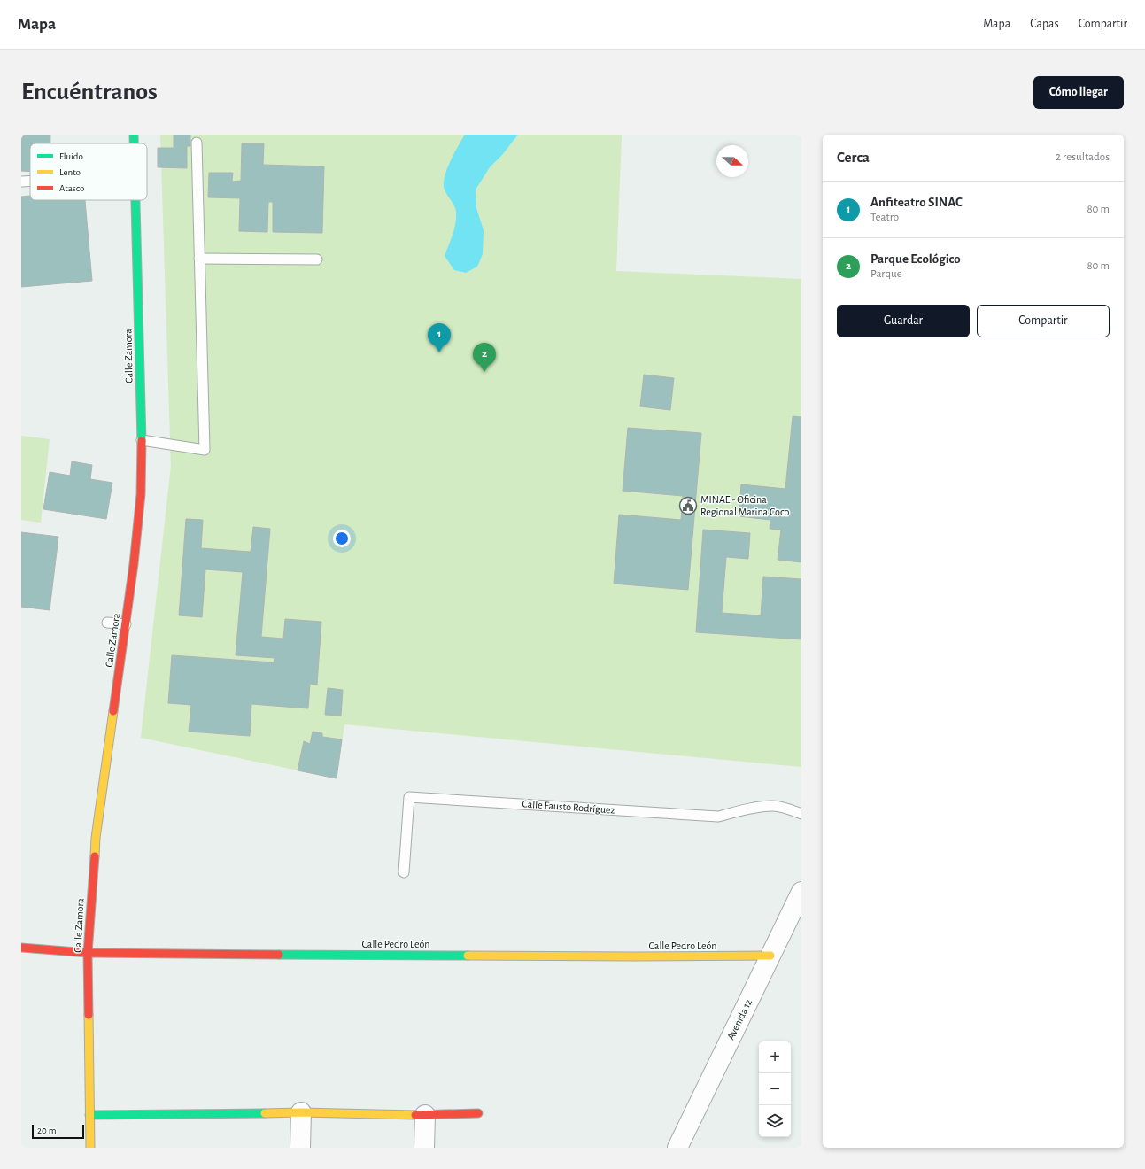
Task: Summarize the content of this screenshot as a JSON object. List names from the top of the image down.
{
  "streets": {
    "street": ["Calle Zamora", "Calle Pedro León", "Avenida 12"],
    "lane": ["Calle Fausto Rodríguez"]
  },
  "crossings": [
    ["Calle Zamora", "Calle Pedro León"],
    ["Calle Pedro León", "Avenida 12"]
  ],
  "places": {
    "public building": ["MINAE - Oficina Regional Marina Coco"]
  },
  "legend": ["Fluido", "Lento", "Atasco"],
  "scale_bar": "20 m",
  "north": "right",
  "page": {
    "header": "Mapa",
    "nav": ["Mapa", "Capas", "Compartir"],
    "buttons": [
      "Cómo llegar",
      ["Guardar", "Compartir"]
    ],
    "title": "Encuéntranos",
    "heading": ["Cerca", "2 resultados"],
    "list": [
      {
        "mark": "1",
        "name": "Anfiteatro SINAC",
        "note": "Teatro",
        "value": "80 m"
      },
      {
        "mark": "2",
        "name": "Parque Ecológico",
        "note": "Parque",
        "value": "80 m"
      }
    ],
    "pins": ["1", "2"],
    "map_buttons": ["+", "−"],
    "scale": "20 m"
  }
}
